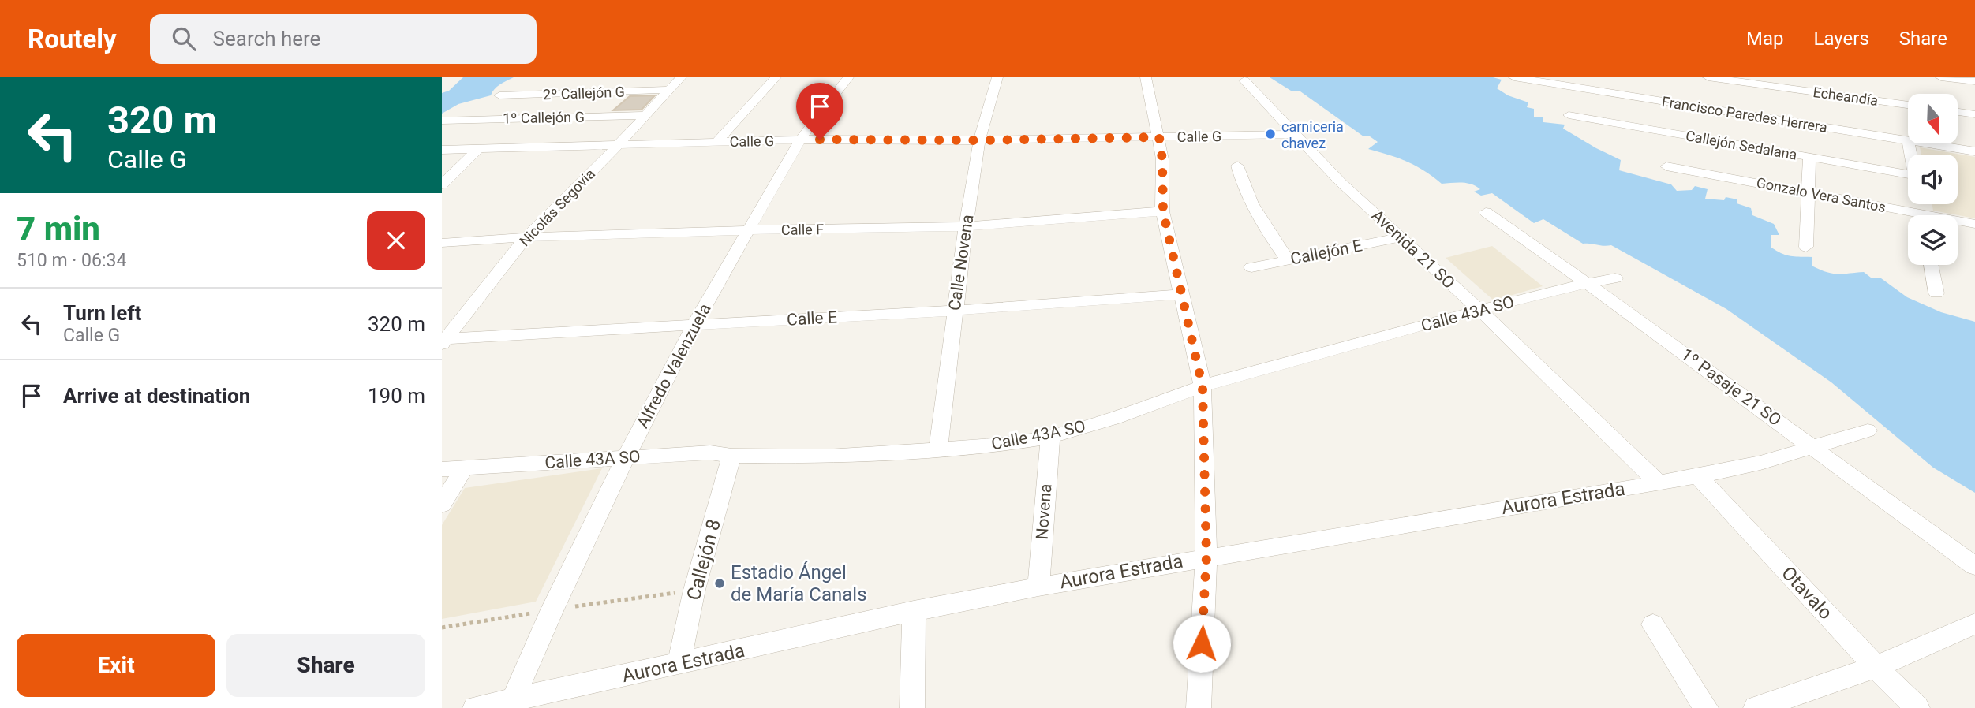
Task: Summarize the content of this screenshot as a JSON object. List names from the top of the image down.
{
  "streets": {
    "street": [
      "2º Callejón G",
      "Echeandía",
      "Francisco Paredes Herrera",
      "1º Callejón G",
      "Calle G",
      "Callejón Sedalana",
      "Gonzalo Vera Santos",
      "Nicolás Segovia",
      "Calle F",
      "Avenida 21 SO",
      "Callejón E",
      "Calle Novena",
      "Calle 43A SO",
      "Calle E",
      "Alfredo Valenzuela",
      "1º Pasaje 21 SO",
      "Aurora Estrada",
      "Novena",
      "Callejón 8",
      "Otavalo"
    ]
  },
  "crossings": [
    ["2º Callejón G", "Nicolás Segovia"],
    ["1º Callejón G", "Nicolás Segovia"],
    ["Calle G", "Nicolás Segovia"],
    ["Calle G", "Avenida 21 SO"],
    ["Calle G", "Calle Novena"],
    ["Calle G", "Alfredo Valenzuela"],
    ["Nicolás Segovia", "Calle F"],
    ["Nicolás Segovia", "Calle E"],
    ["Calle F", "Calle Novena"],
    ["Calle F", "Alfredo Valenzuela"],
    ["Avenida 21 SO", "Callejón E"],
    ["Avenida 21 SO", "Calle 43A SO"],
    ["Avenida 21 SO", "Aurora Estrada"],
    ["Calle Novena", "Calle 43A SO"],
    ["Calle Novena", "Calle E"],
    ["Calle 43A SO", "Alfredo Valenzuela"],
    ["Calle 43A SO", "1º Pasaje 21 SO"],
    ["Calle 43A SO", "Novena"],
    ["Calle 43A SO", "Callejón 8"],
    ["Calle E", "Alfredo Valenzuela"],
    ["Alfredo Valenzuela", "Aurora Estrada"],
    ["1º Pasaje 21 SO", "Aurora Estrada"],
    ["Aurora Estrada", "Novena"],
    ["Aurora Estrada", "Callejón 8"],
    ["Aurora Estrada", "Otavalo"]
  ],
  "places": ["carniceria chavez", "Estadio Ángel de María Canals"],
  "north": "bottom",
  "page": {
    "header": "Routely",
    "search": "Search here",
    "nav": ["Map", "Layers", "Share"],
    "turn": ["320 m", "Calle G"],
    "heading": ["7 min", "510 m · 06:34"],
    "list": [
      {
        "name": "Turn left",
        "note": "Calle G",
        "value": "320 m"
      },
      {
        "name": "Arrive at destination",
        "value": "190 m"
      }
    ],
    "buttons": ["Exit", "Share"]
  }
}
